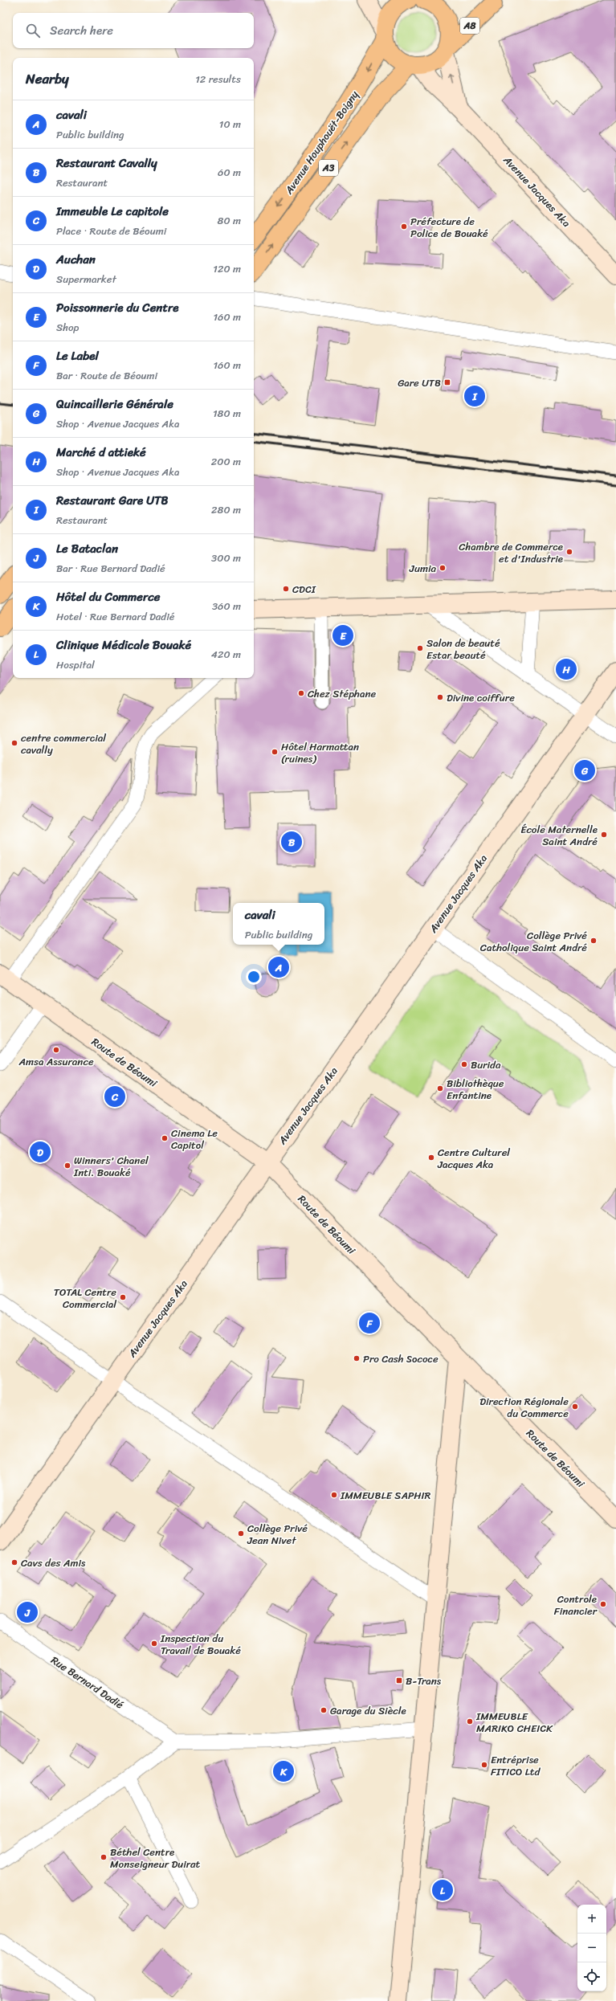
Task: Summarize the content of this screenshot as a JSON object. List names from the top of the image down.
{
  "streets": {
    "main road": ["A8", "Avenue Houphouët-Boigny", "A3"],
    "street": ["Avenue Jacques Aka", "Route de Béoumi", "Rue Bernard Dadié"]
  },
  "crossings": [
    ["Avenue Houphouët-Boigny", "Avenue Jacques Aka"],
    ["Avenue Jacques Aka", "Route de Béoumi"]
  ],
  "places": {
    "other": [
      "Préfecture de Police de Bouaké",
      "Chambre de Commerce et d'Industrie",
      "Jumia",
      "CDCI",
      "Salon de beauté Estar beauté",
      "Chez Stéphane",
      "Divine coiffure",
      "centre commercial cavally",
      "Hôtel Harmattan (ruines)",
      "École Maternelle Saint André",
      "Collège Privé Catholique Saint André",
      "Amsa Assurance",
      "Burida",
      "Bibliothèque Enfantine",
      "Cinema Le Capitol",
      "Centre Culturel Jacques Aka",
      "Winners' Chanel Inti. Bouaké",
      "TOTAL Centre Commercial",
      "Pro Cash Sococe",
      "Direction Régionale du Commerce",
      "IMMEUBLE SAPHIR",
      "Collège Privé Jean Nivet",
      "Cavs des Amis",
      "Controle Financier",
      "Inspection du Travail de Bouaké",
      "Garage du Siècle",
      "IMMEUBLE MARIKO CHEICK",
      "Entréprise FITICO Ltd",
      "Béthel Centre Monseigneur Duirat"
    ],
    "transit": ["Gare UTB", "B-Trans"]
  },
  "page": {
    "search": "Search here",
    "heading": ["Nearby", "12 results"],
    "list": [
      {
        "mark": "A",
        "name": "cavali",
        "note": "Public building",
        "value": "10 m"
      },
      {
        "mark": "B",
        "name": "Restaurant Cavally",
        "note": "Restaurant",
        "value": "60 m"
      },
      {
        "mark": "C",
        "name": "Immeuble Le capitole",
        "note": "Place · Route de Béoumi",
        "value": "80 m"
      },
      {
        "mark": "D",
        "name": "Auchan",
        "note": "Supermarket",
        "value": "120 m"
      },
      {
        "mark": "E",
        "name": "Poissonnerie du Centre",
        "note": "Shop",
        "value": "160 m"
      },
      {
        "mark": "F",
        "name": "Le Label",
        "note": "Bar · Route de Béoumi",
        "value": "160 m"
      },
      {
        "mark": "G",
        "name": "Quincaillerie Générale",
        "note": "Shop · Avenue Jacques Aka",
        "value": "180 m"
      },
      {
        "mark": "H",
        "name": "Marché d attieké",
        "note": "Shop · Avenue Jacques Aka",
        "value": "200 m"
      },
      {
        "mark": "I",
        "name": "Restaurant Gare UTB",
        "note": "Restaurant",
        "value": "280 m"
      },
      {
        "mark": "J",
        "name": "Le Bataclan",
        "note": "Bar · Rue Bernard Dadié",
        "value": "300 m"
      },
      {
        "mark": "K",
        "name": "Hôtel du Commerce",
        "note": "Hotel · Rue Bernard Dadié",
        "value": "360 m"
      },
      {
        "mark": "L",
        "name": "Clinique Médicale Bouaké",
        "note": "Hospital",
        "value": "420 m"
      }
    ],
    "pins": [
      "I",
      "E",
      "H",
      "G",
      "B",
      "A",
      "C",
      "D",
      "F",
      "J",
      "K",
      "L"
    ],
    "popup": ["cavali", "Public building"],
    "map_buttons": ["+", "−"]
  }
}
